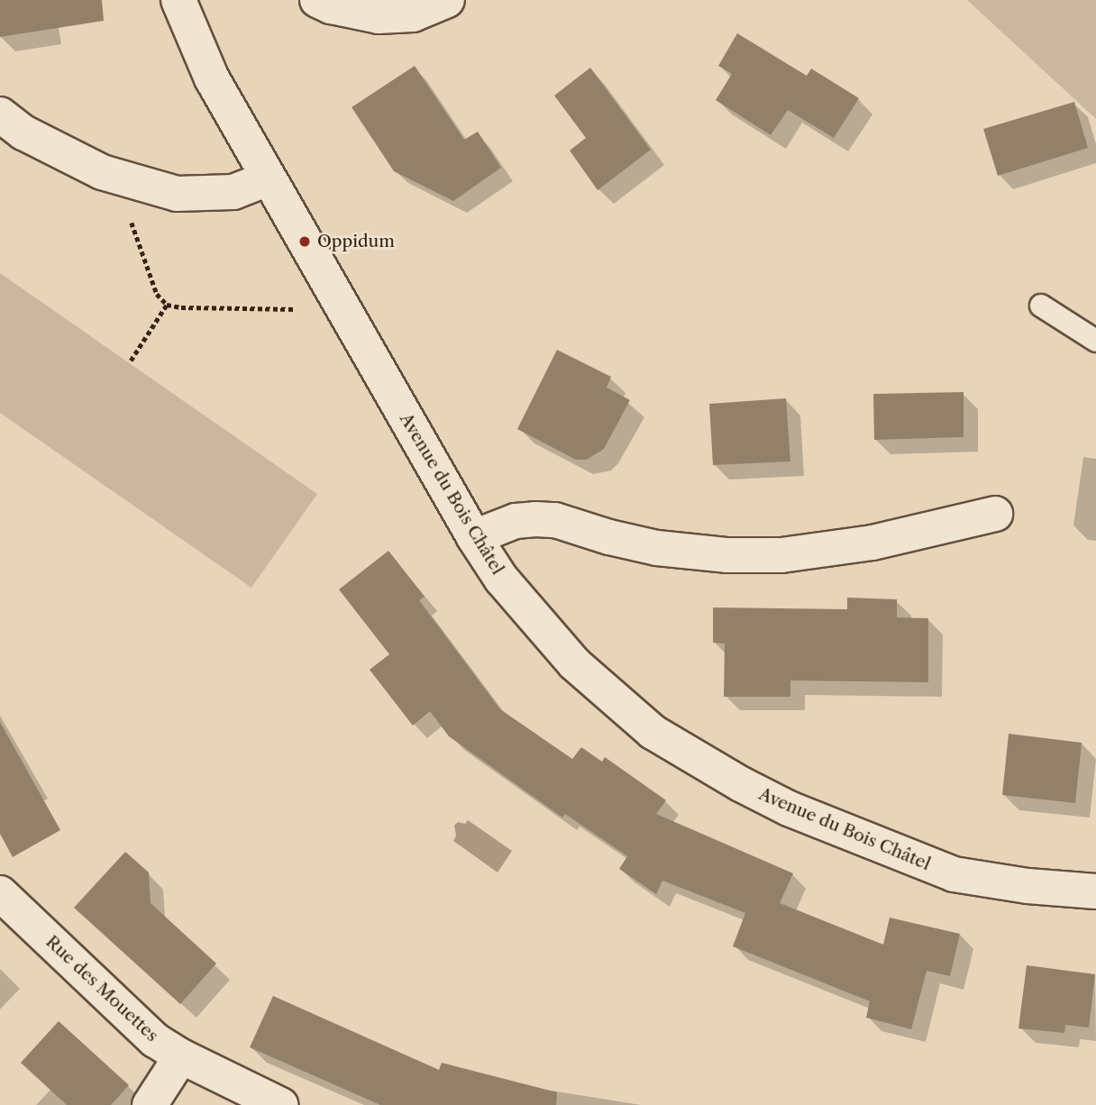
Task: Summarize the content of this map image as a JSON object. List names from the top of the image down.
{
  "streets": {
    "street": ["Avenue du Bois Châtel", "Rue des Mouettes"]
  },
  "places": ["Oppidum"]
}
